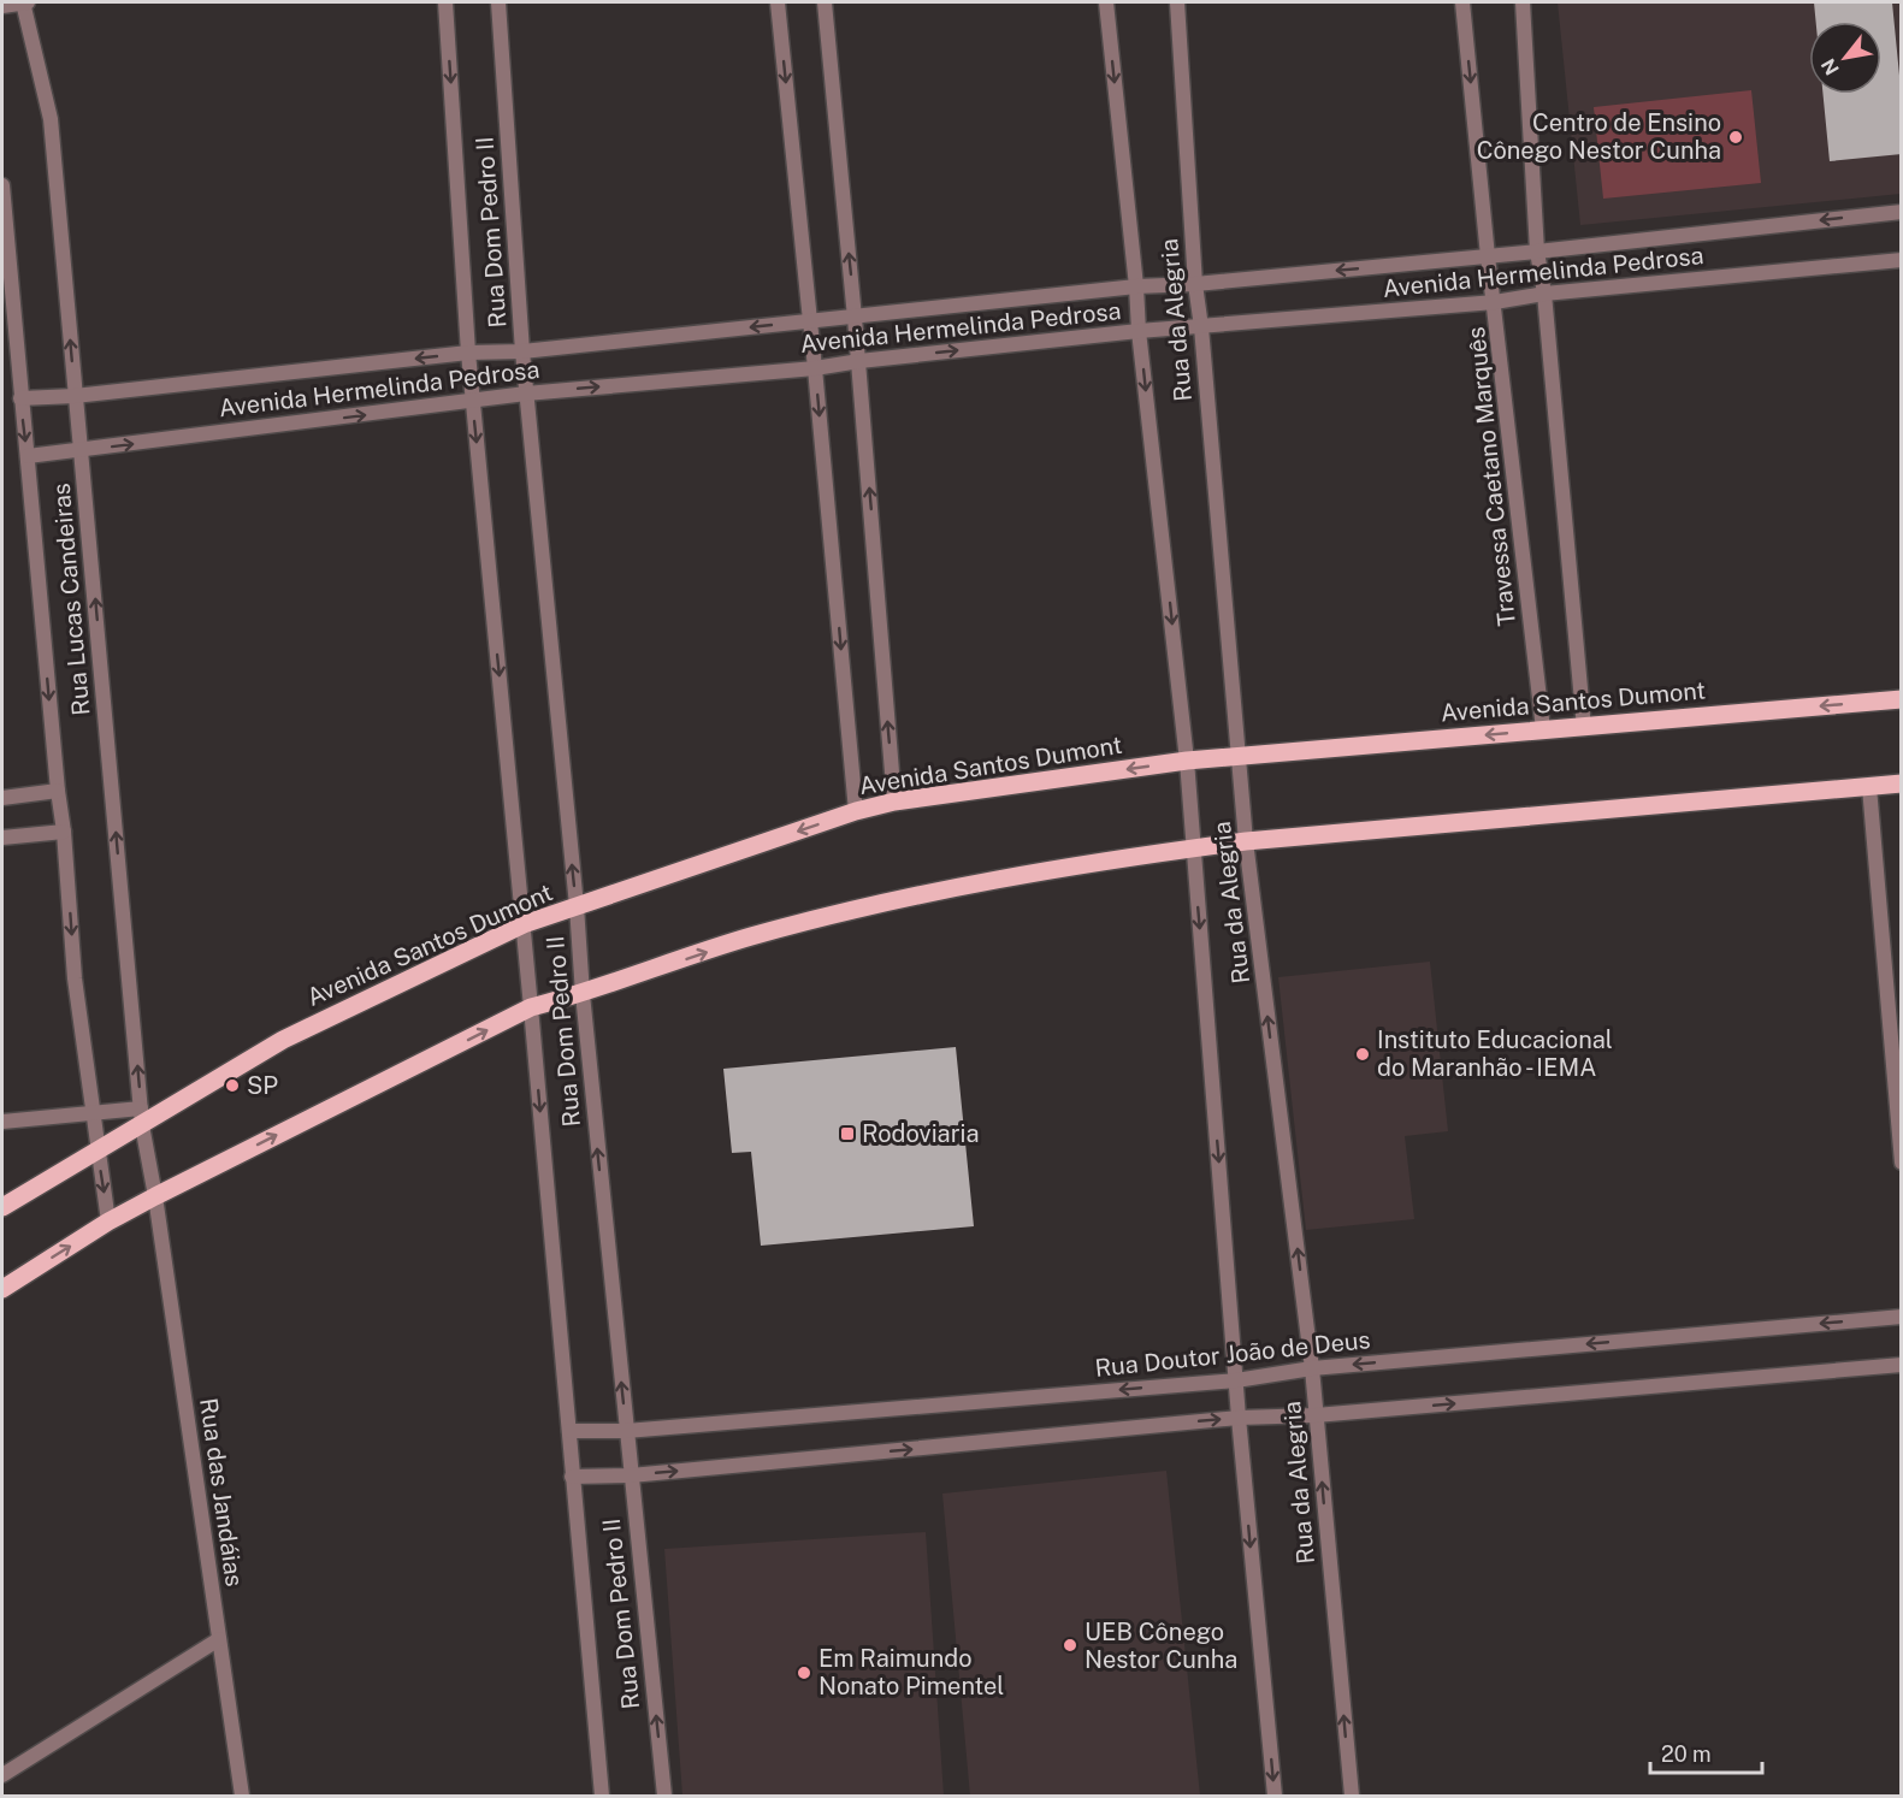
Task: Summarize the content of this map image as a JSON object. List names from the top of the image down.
{
  "streets": {
    "main road": ["Avenida Santos Dumont"],
    "street": [
      "Rua Dom Pedro II",
      "Avenida Hermelinda Pedrosa",
      "Rua da Alegria",
      "Travessa Caetano Marquês",
      "Rua Lucas Candeiras",
      "Rua Doutor João de Deus",
      "Rua das Jandáias"
    ]
  },
  "crossings": [
    ["Rua Dom Pedro II", "Avenida Hermelinda Pedrosa"],
    ["Rua Dom Pedro II", "Avenida Santos Dumont"],
    ["Rua Dom Pedro II", "Rua Doutor João de Deus"],
    ["Avenida Hermelinda Pedrosa", "Rua da Alegria"],
    ["Avenida Hermelinda Pedrosa", "Travessa Caetano Marquês"],
    ["Avenida Hermelinda Pedrosa", "Rua Lucas Candeiras"],
    ["Rua da Alegria", "Avenida Santos Dumont"],
    ["Rua da Alegria", "Rua Doutor João de Deus"],
    ["Travessa Caetano Marquês", "Avenida Santos Dumont"],
    ["Rua Lucas Candeiras", "Avenida Santos Dumont"],
    ["Rua Lucas Candeiras", "Rua das Jandáias"]
  ],
  "places": {
    "other": [
      "Centro de Ensino Cônego Nestor Cunha",
      "Instituto Educacional do Maranhão - IEMA",
      "SP",
      "UEB Cônego Nestor Cunha",
      "Em Raimundo Nonato Pimentel"
    ],
    "transit": ["Rodoviaria"]
  },
  "scale_bar": "20 m",
  "north": "bottom left"
}
